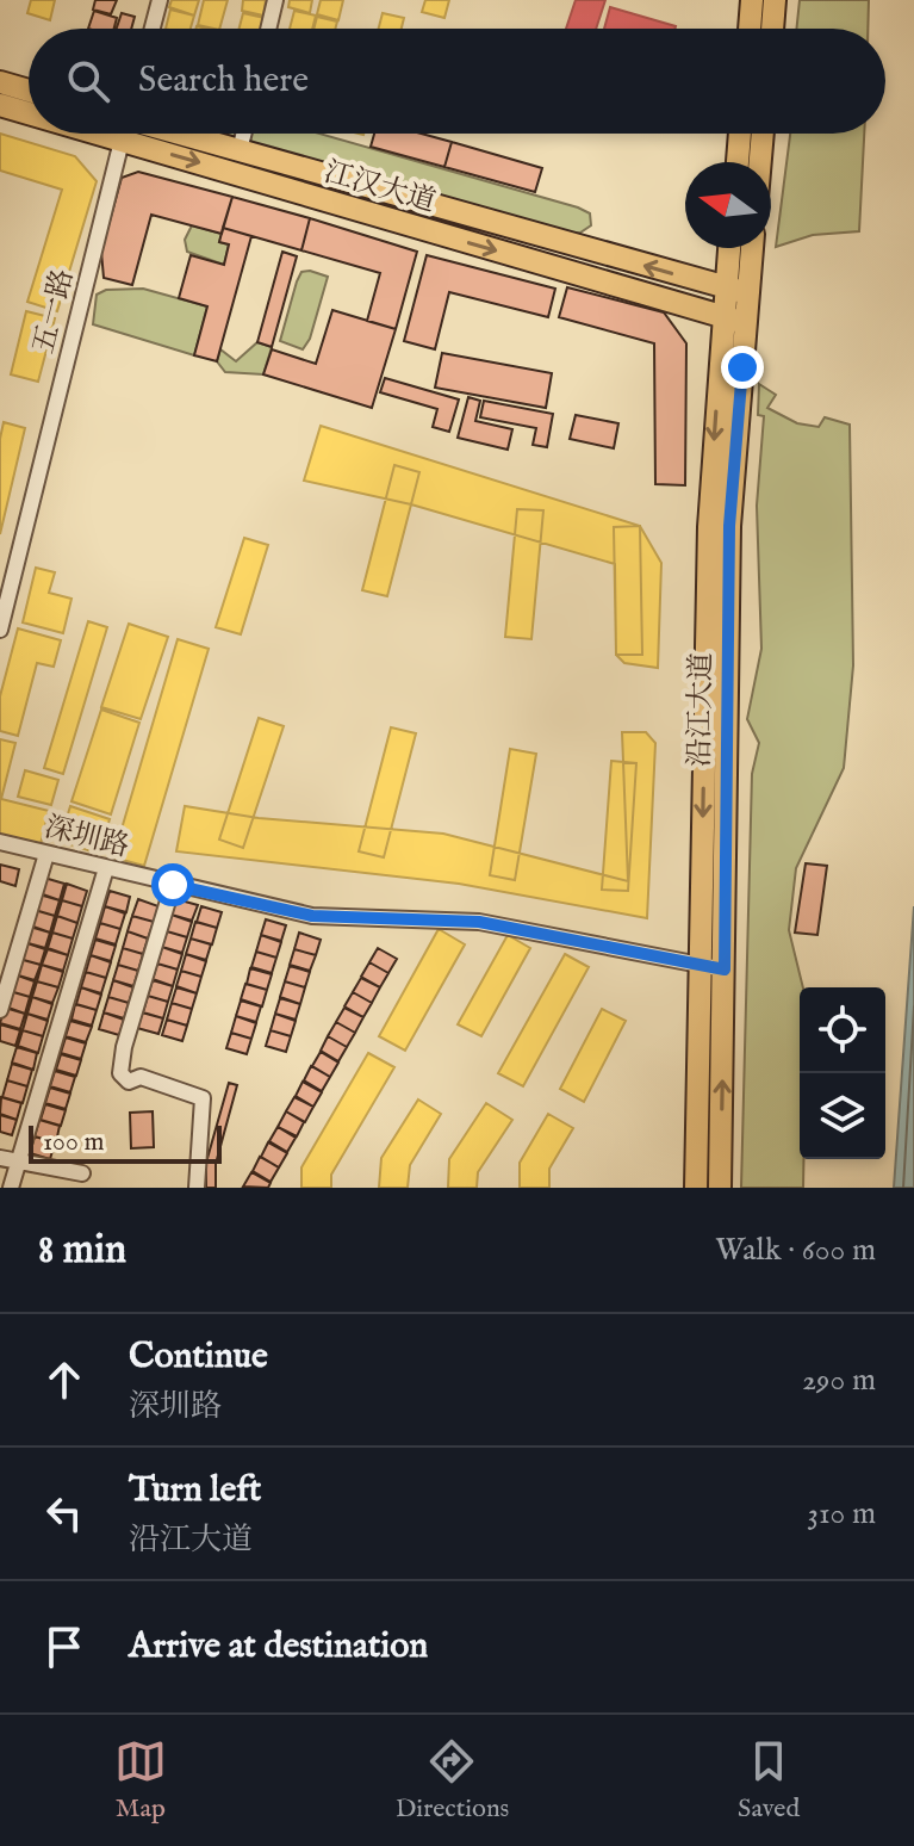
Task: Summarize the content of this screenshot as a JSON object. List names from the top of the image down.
{
  "streets": {
    "main road": ["江汉大道", "沿江大道"],
    "street": ["五一路", "深圳路"]
  },
  "crossings": [
    ["江汉大道", "沿江大道"],
    ["沿江大道", "深圳路"]
  ],
  "scale_bar": "100 m",
  "north": "left",
  "page": {
    "search": "Search here",
    "scale": "100 m",
    "heading": ["8 min", "Walk · 600 m"],
    "list": [
      ["Continue", "深圳路", "290 m"],
      ["Turn left", "沿江大道", "310 m"],
      "Arrive at destination"
    ],
    "nav": ["Map", "Directions", "Saved"]
  }
}
